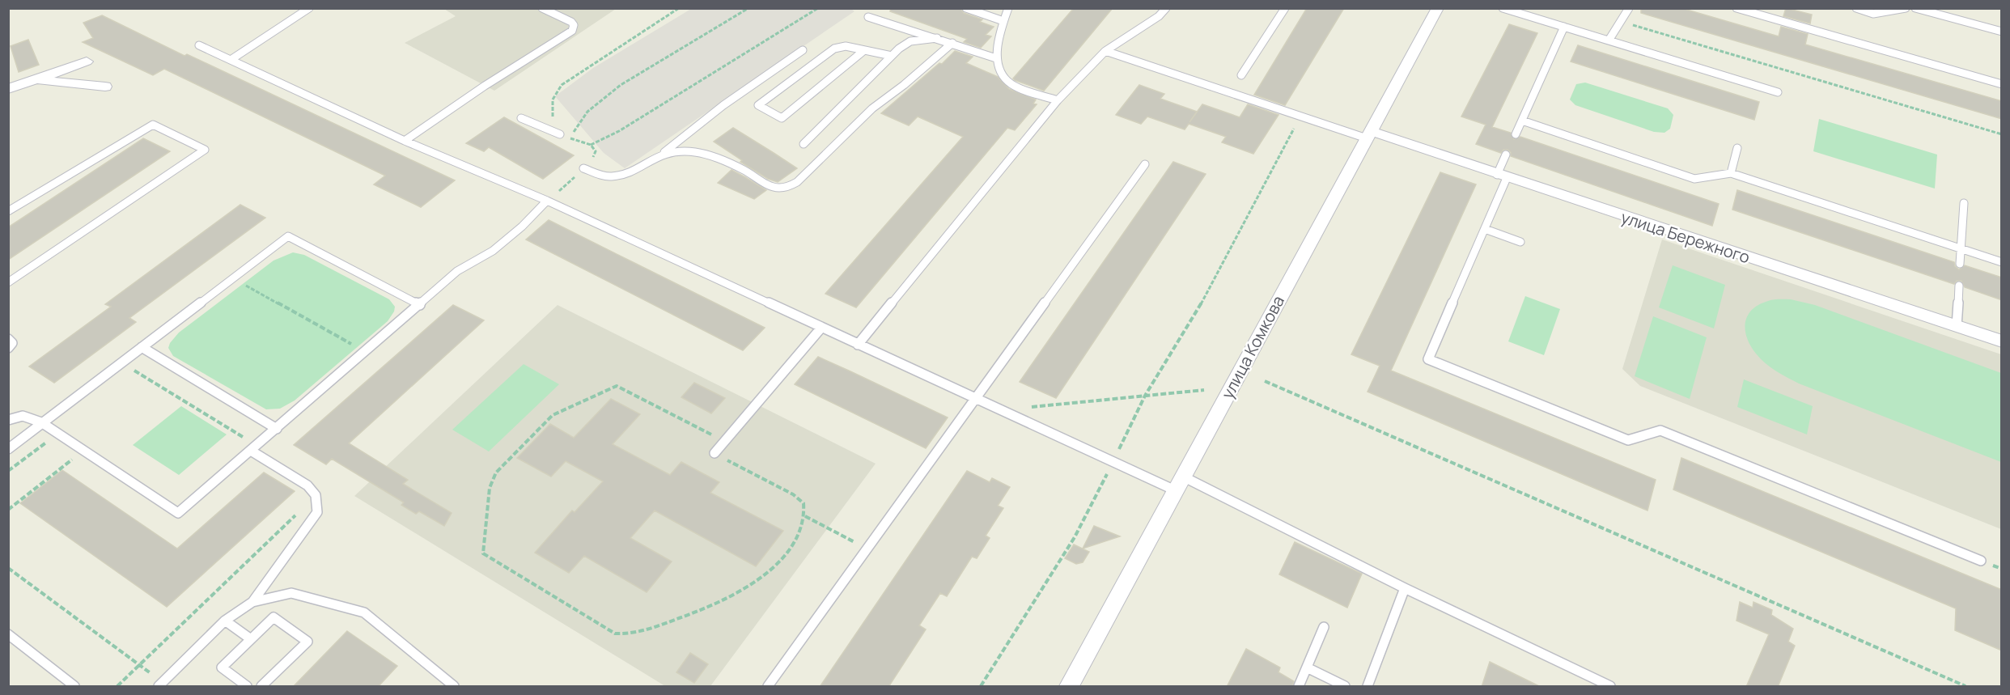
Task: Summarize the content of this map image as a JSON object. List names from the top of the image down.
{
  "streets": {
    "street": ["улица Бережного", "улица Комкова"]
  },
  "crossings": [
    ["улица Бережного", "улица Комкова"]
  ]
}
